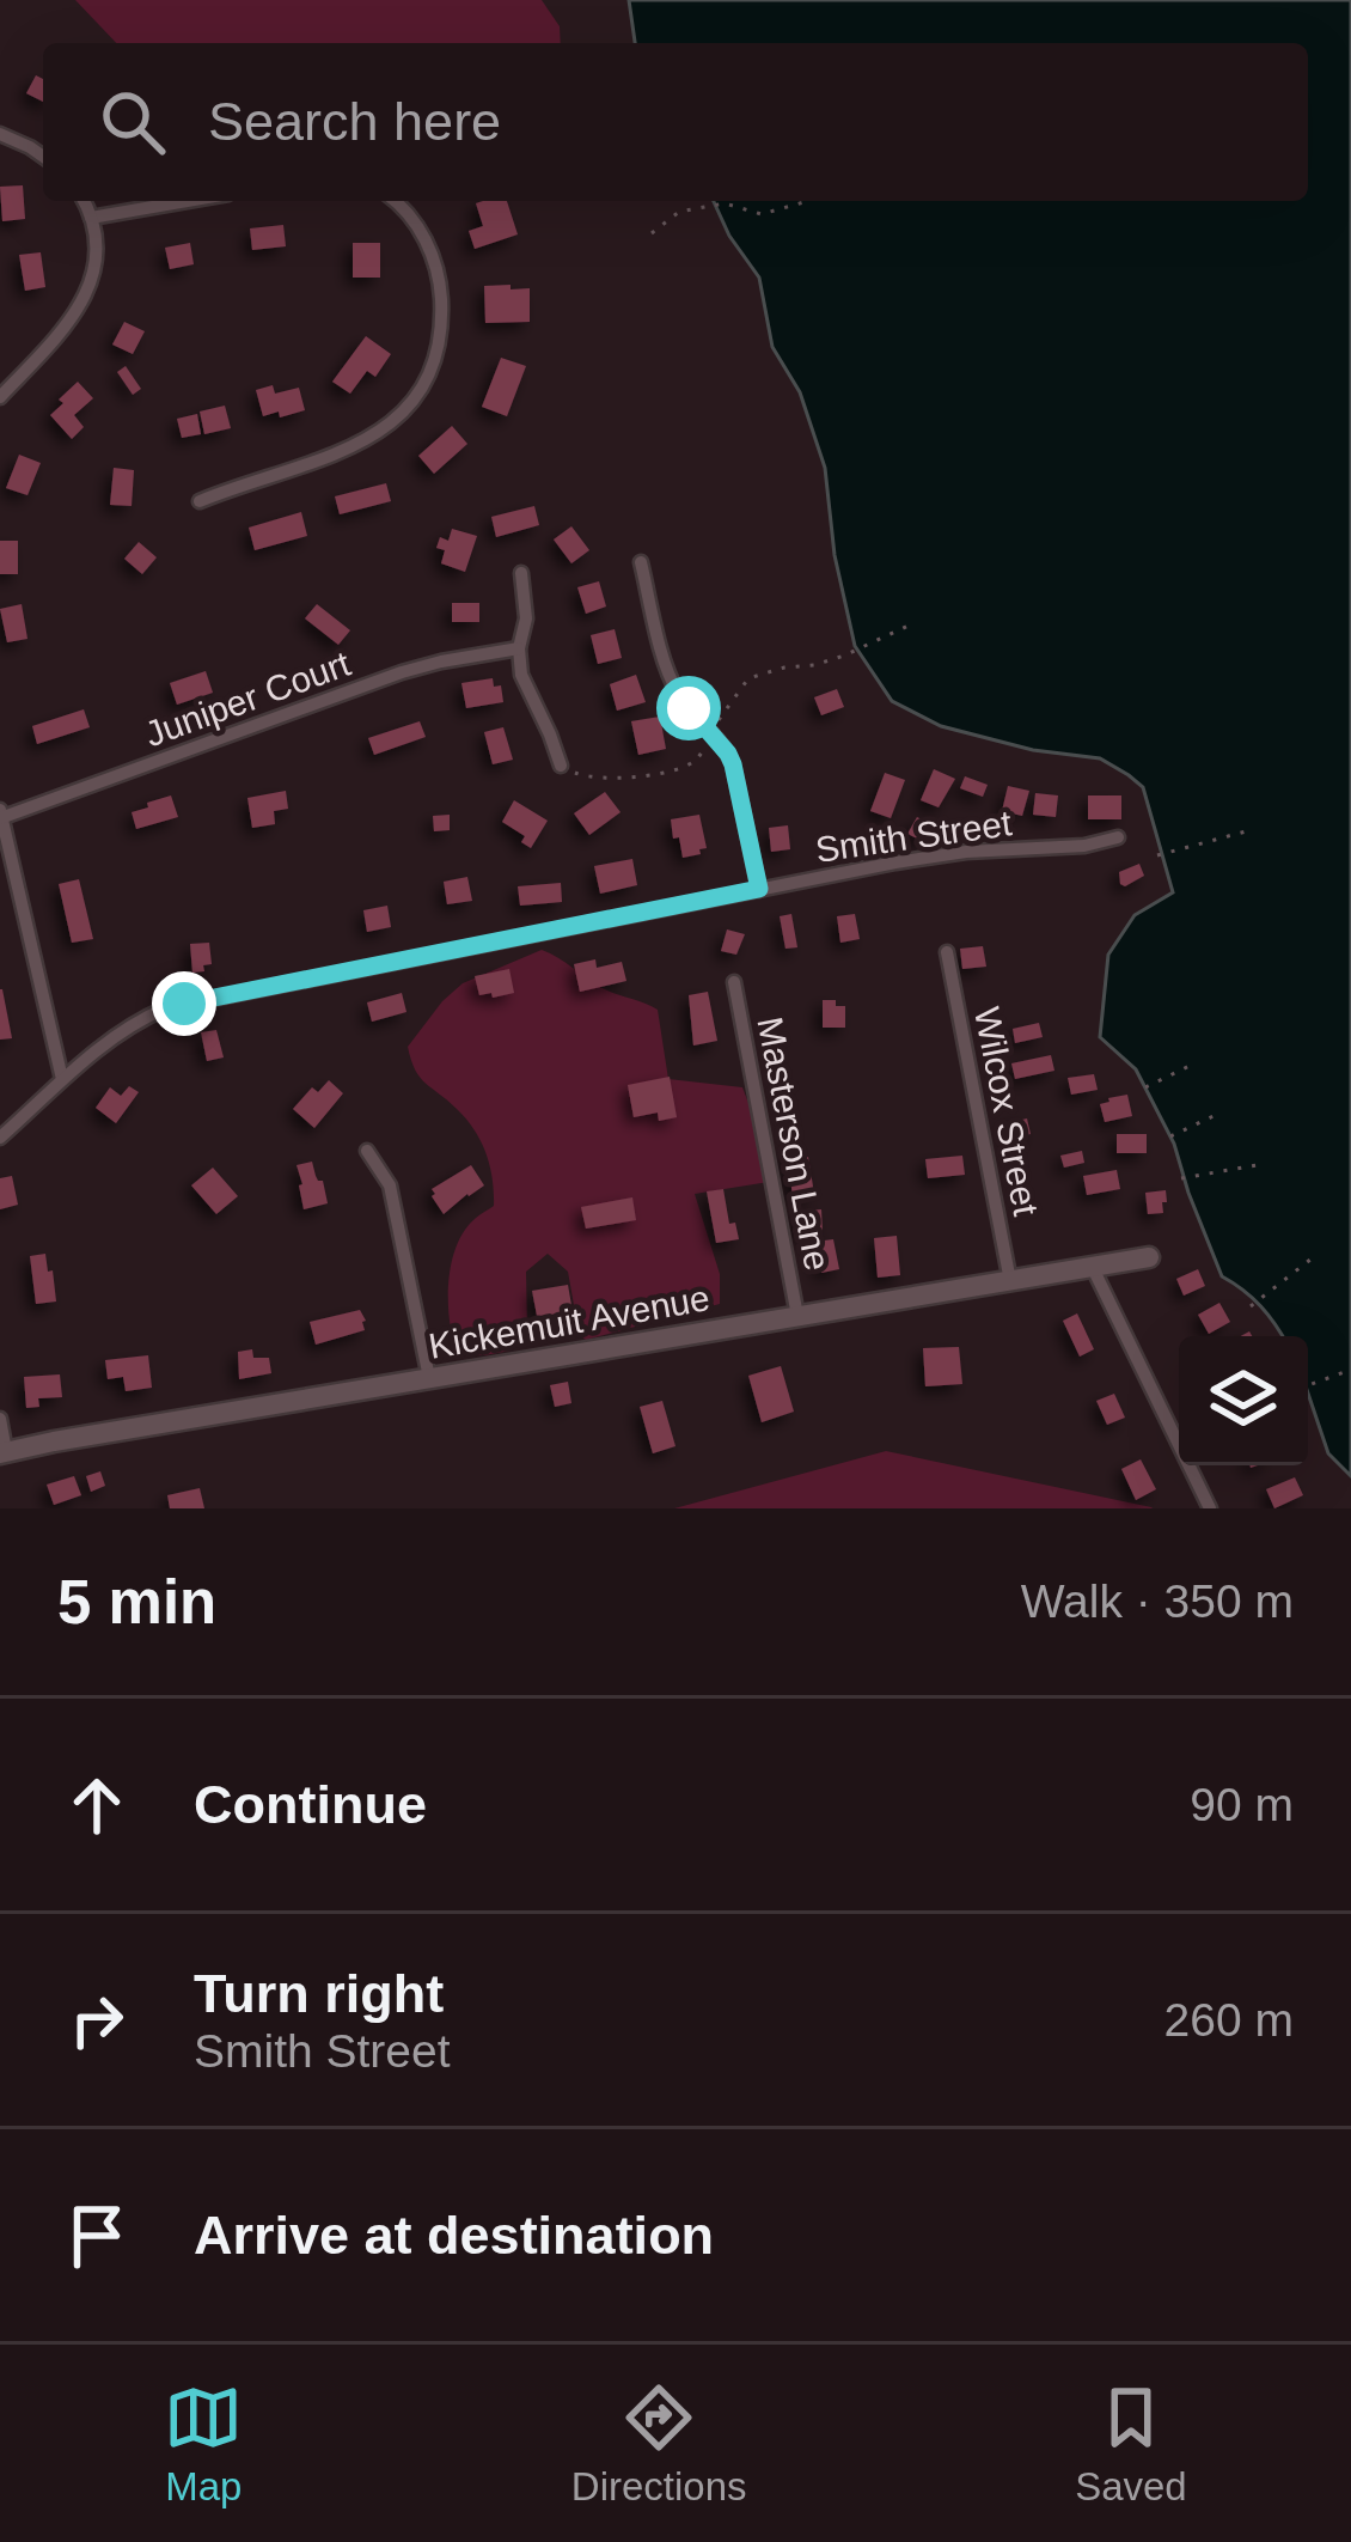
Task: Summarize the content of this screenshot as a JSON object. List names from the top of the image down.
{
  "streets": {
    "street": [
      "Juniper Court",
      "Smith Street",
      "Wilcox Street",
      "Masterson Lane",
      "Kickemuit Avenue"
    ]
  },
  "crossings": [
    ["Wilcox Street", "Kickemuit Avenue"],
    ["Masterson Lane", "Kickemuit Avenue"]
  ],
  "page": {
    "search": "Search here",
    "heading": ["5 min", "Walk · 350 m"],
    "list": [
      ["Continue", "90 m"],
      ["Turn right", "Smith Street", "260 m"],
      "Arrive at destination"
    ],
    "nav": ["Map", "Directions", "Saved"]
  }
}
